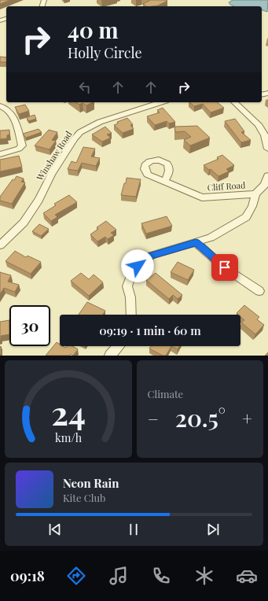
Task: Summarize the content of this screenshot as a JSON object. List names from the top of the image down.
{
  "streets": {
    "street": ["Winshaw Road", "Cliff Road"]
  },
  "page": {
    "turn": ["40 m", "Holly Circle"],
    "limit": "30",
    "trip": "09:19 · 1 min · 60 m",
    "tile": "Climate",
    "heat": ["−", "20.5°", "+"],
    "song": ["Neon Rain", "Kite Club"],
    "tabs": "09:18",
    "gauge": ["24", "km/h"]
  }
}
